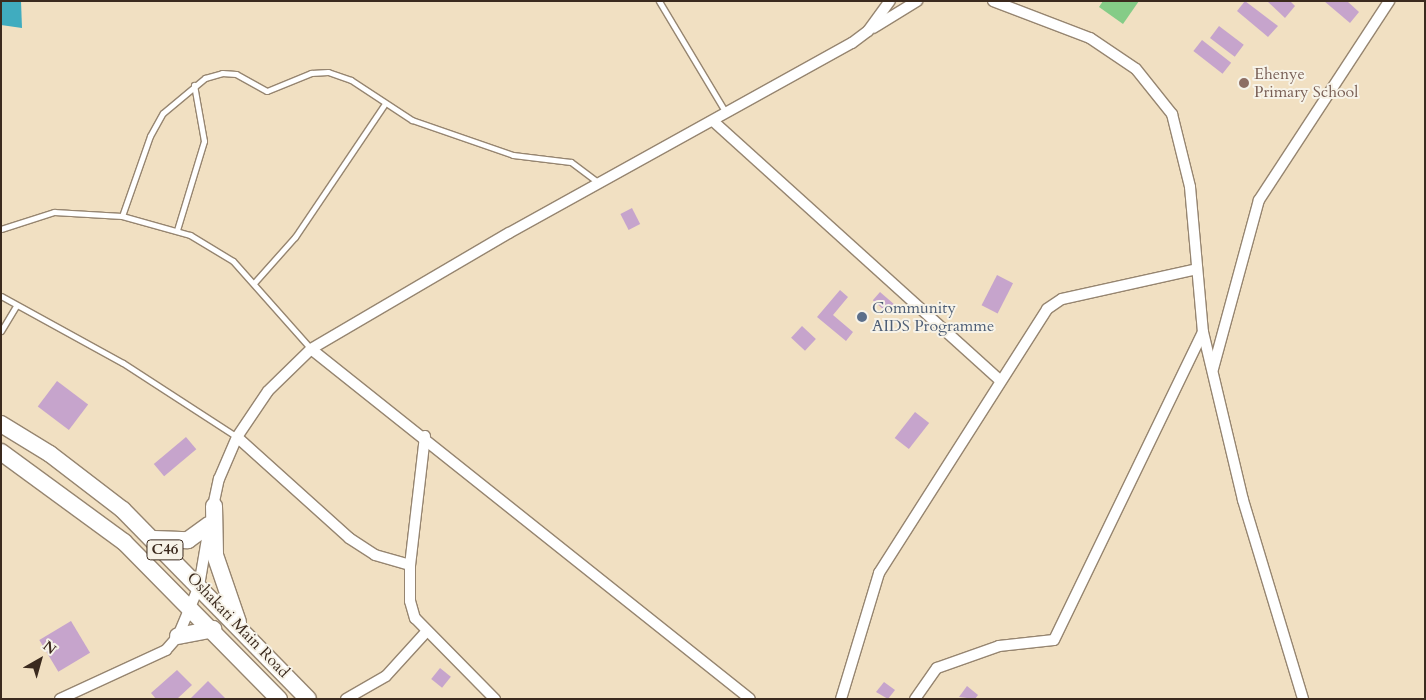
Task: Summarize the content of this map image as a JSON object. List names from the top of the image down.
{
  "streets": {
    "main road": ["C46", "Oshakati Main Road"]
  },
  "places": ["Ehenye Primary School", "Community AIDS Programme"],
  "north": "top right"
}
